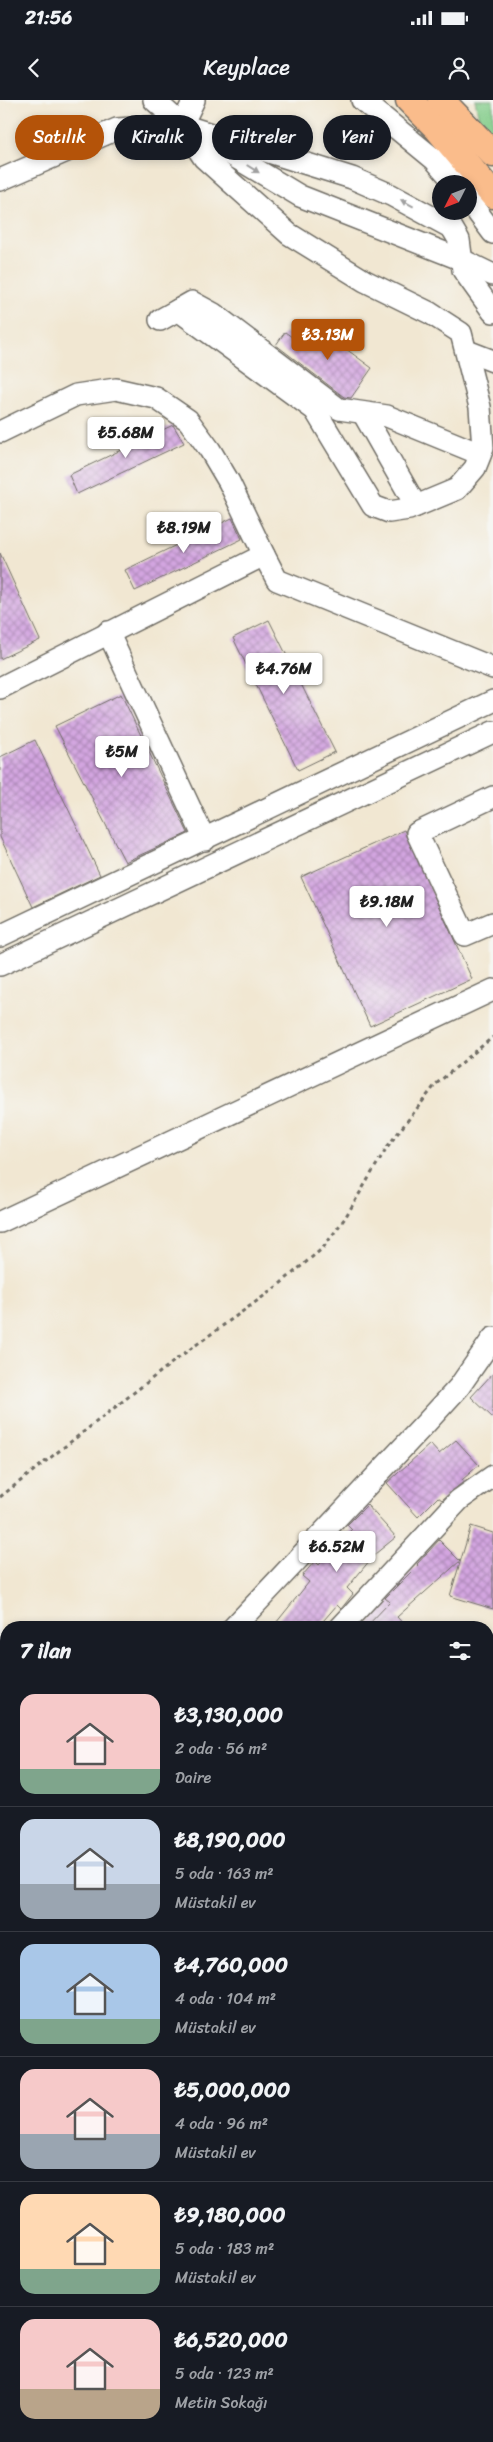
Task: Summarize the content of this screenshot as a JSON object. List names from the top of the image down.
{
  "north": "bottom left",
  "page": {
    "status": "21:56",
    "header": "Keyplace",
    "chip": [
      "Satılık",
      "Kiralık",
      "Filtreler",
      "Yeni"
    ],
    "price": [
      "₺3.13M",
      "₺5.68M",
      "₺8.19M",
      "₺4.76M",
      "₺5M",
      "₺9.18M",
      "₺6.52M"
    ],
    "heading": "7 ilan",
    "list": [
      {
        "name": "₺3,130,000",
        "note": "2 oda · 56 m² · Daire"
      },
      {
        "name": "₺8,190,000",
        "note": "5 oda · 163 m² · Müstakil ev"
      },
      {
        "name": "₺4,760,000",
        "note": "4 oda · 104 m² · Müstakil ev"
      },
      {
        "name": "₺5,000,000",
        "note": "4 oda · 96 m² · Müstakil ev"
      },
      {
        "name": "₺9,180,000",
        "note": "5 oda · 183 m² · Müstakil ev"
      },
      {
        "name": "₺6,520,000",
        "note": "5 oda · 123 m² · Metin Sokağı"
      }
    ]
  }
}
